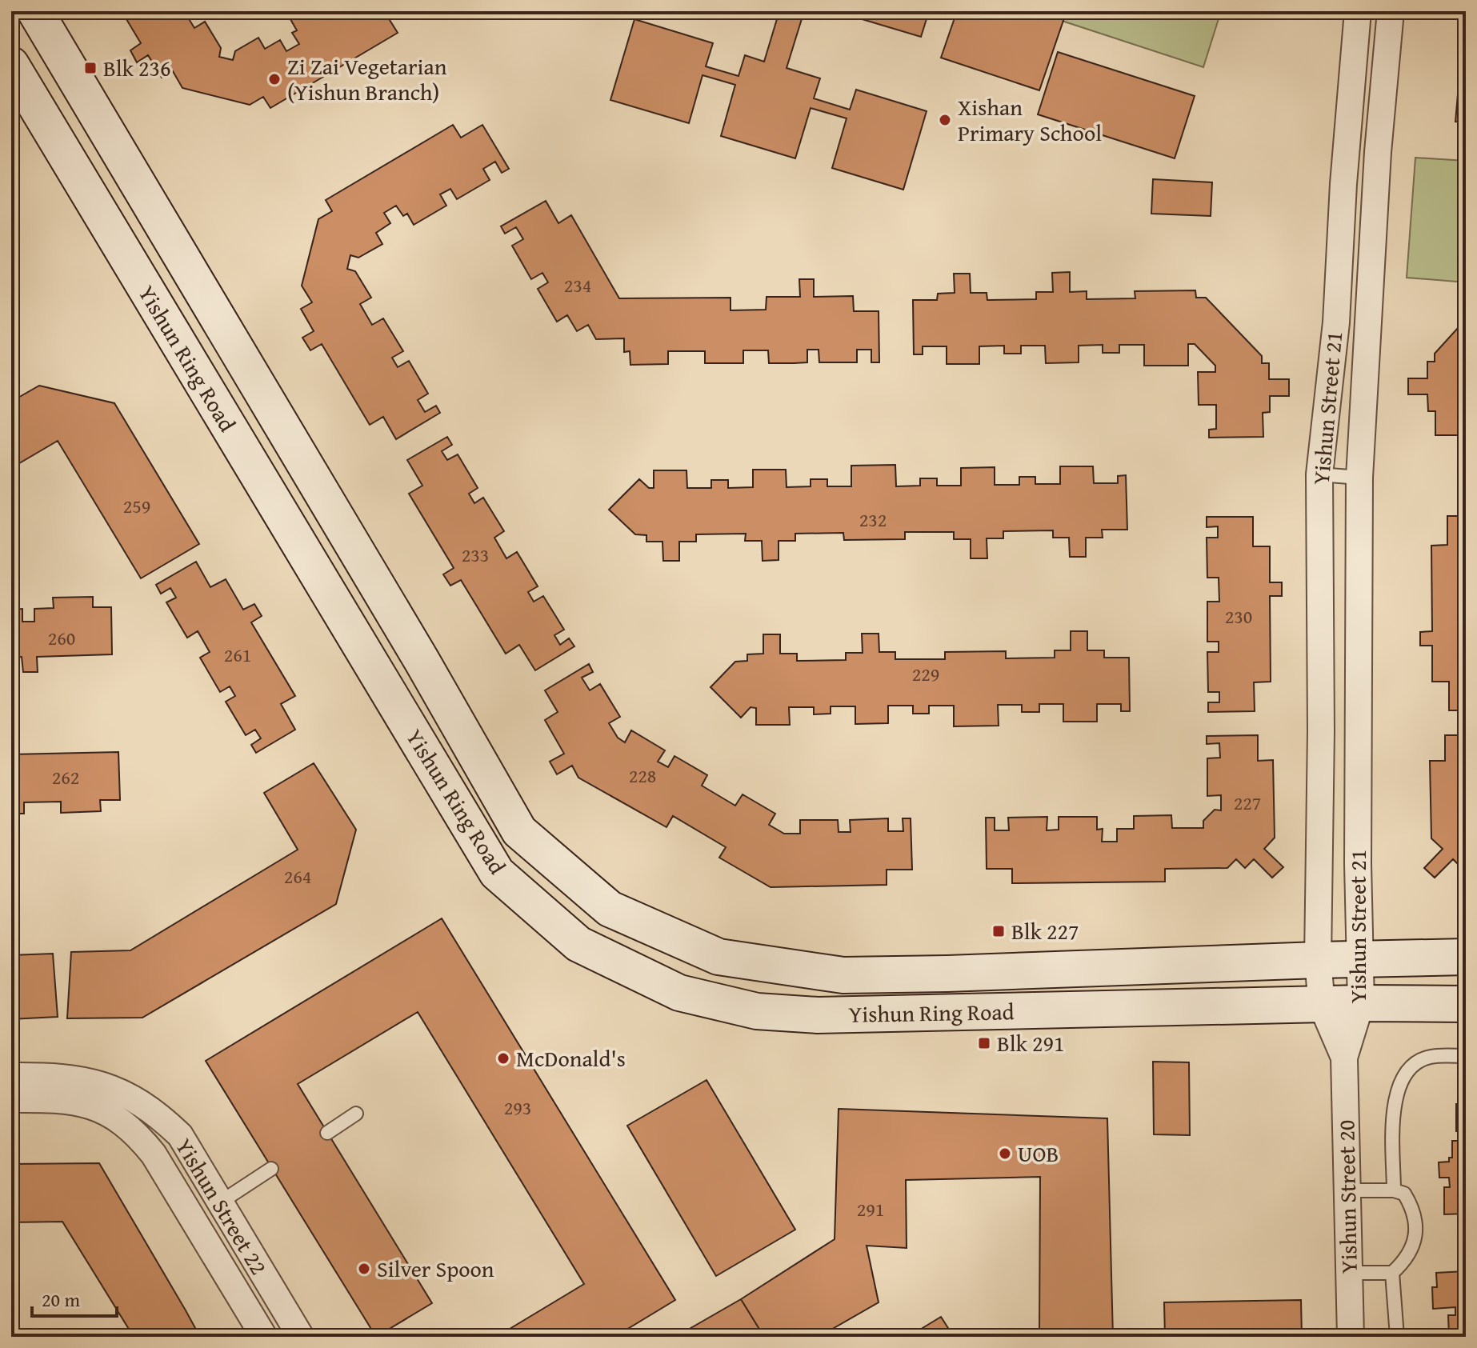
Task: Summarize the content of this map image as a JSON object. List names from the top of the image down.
{
  "streets": {
    "main road": ["Yishun Ring Road"],
    "street": ["Yishun Street 21", "Yishun Street 20", "Yishun Street 22"]
  },
  "crossings": [
    ["Yishun Ring Road", "Yishun Street 21"],
    ["Yishun Street 21", "Yishun Street 20"]
  ],
  "places": {
    "transit": ["Blk 236", "Blk 227", "Blk 291"],
    "other": [
      "Zi Zai Vegetarian (Yishun Branch)",
      "Xishan Primary School",
      "McDonald's",
      "UOB",
      "Silver Spoon"
    ]
  },
  "house_numbers": [
    "234",
    "259",
    "232",
    "233",
    "230",
    "260",
    "261",
    "229",
    "228",
    "262",
    "227",
    "264",
    "293",
    "291"
  ],
  "scale_bar": "20 m"
}
